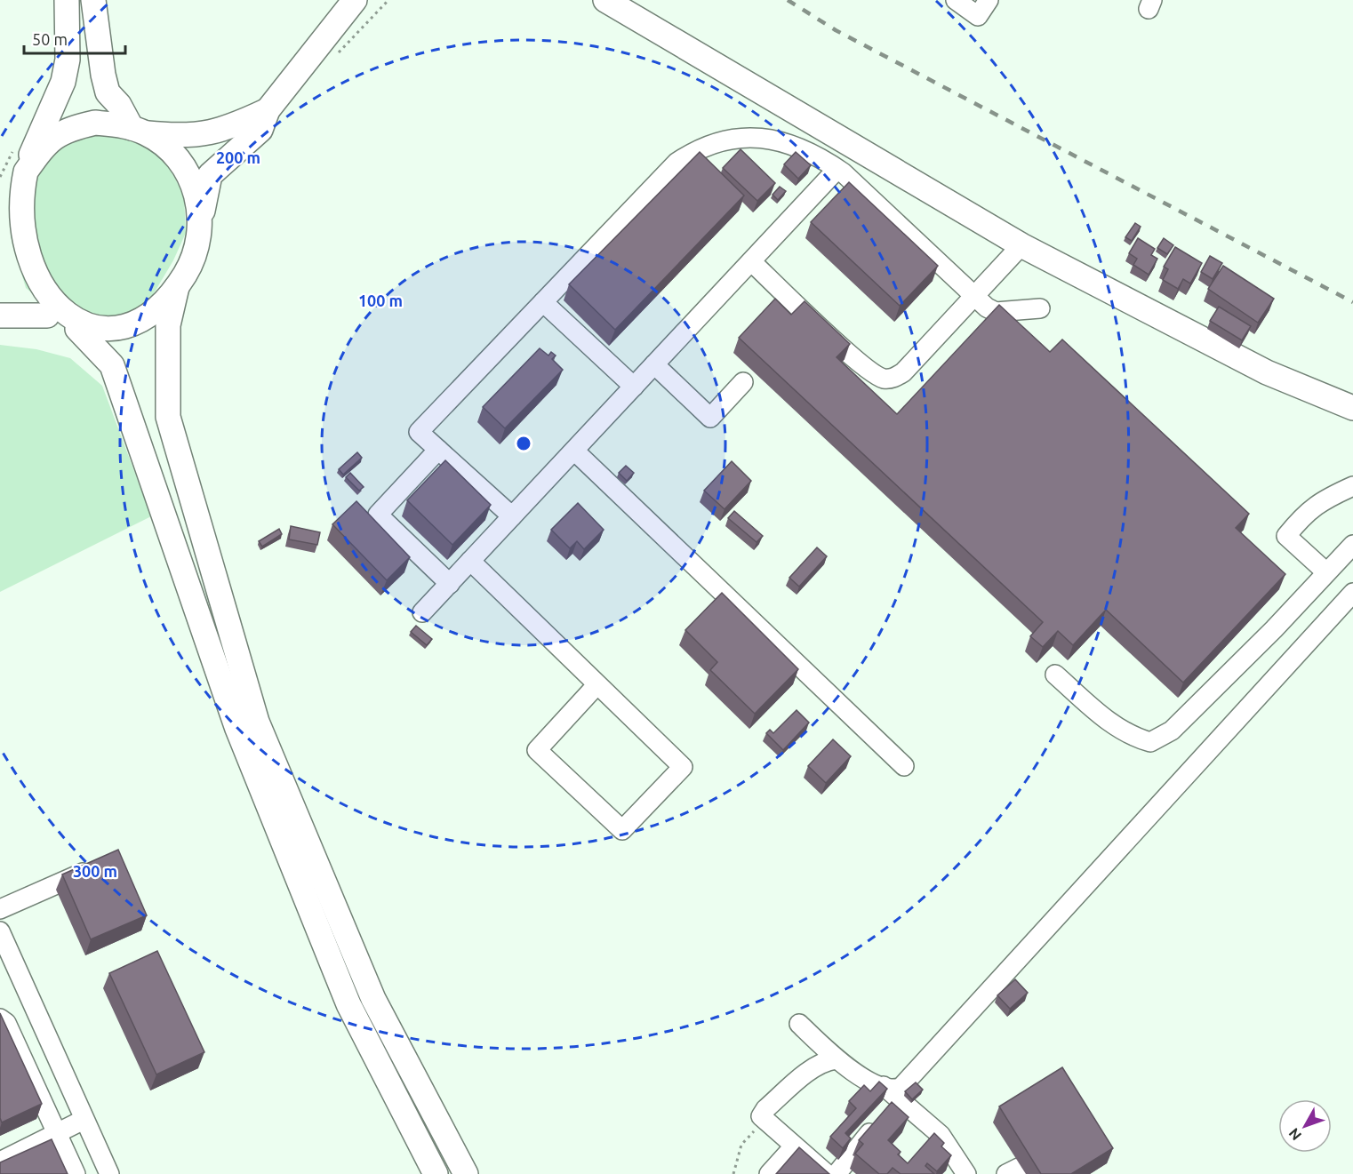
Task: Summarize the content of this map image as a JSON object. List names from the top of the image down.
{
  "scale_bar": "50 m",
  "north": "bottom left",
  "rings": ["200 m", "100 m", "300 m"]
}
